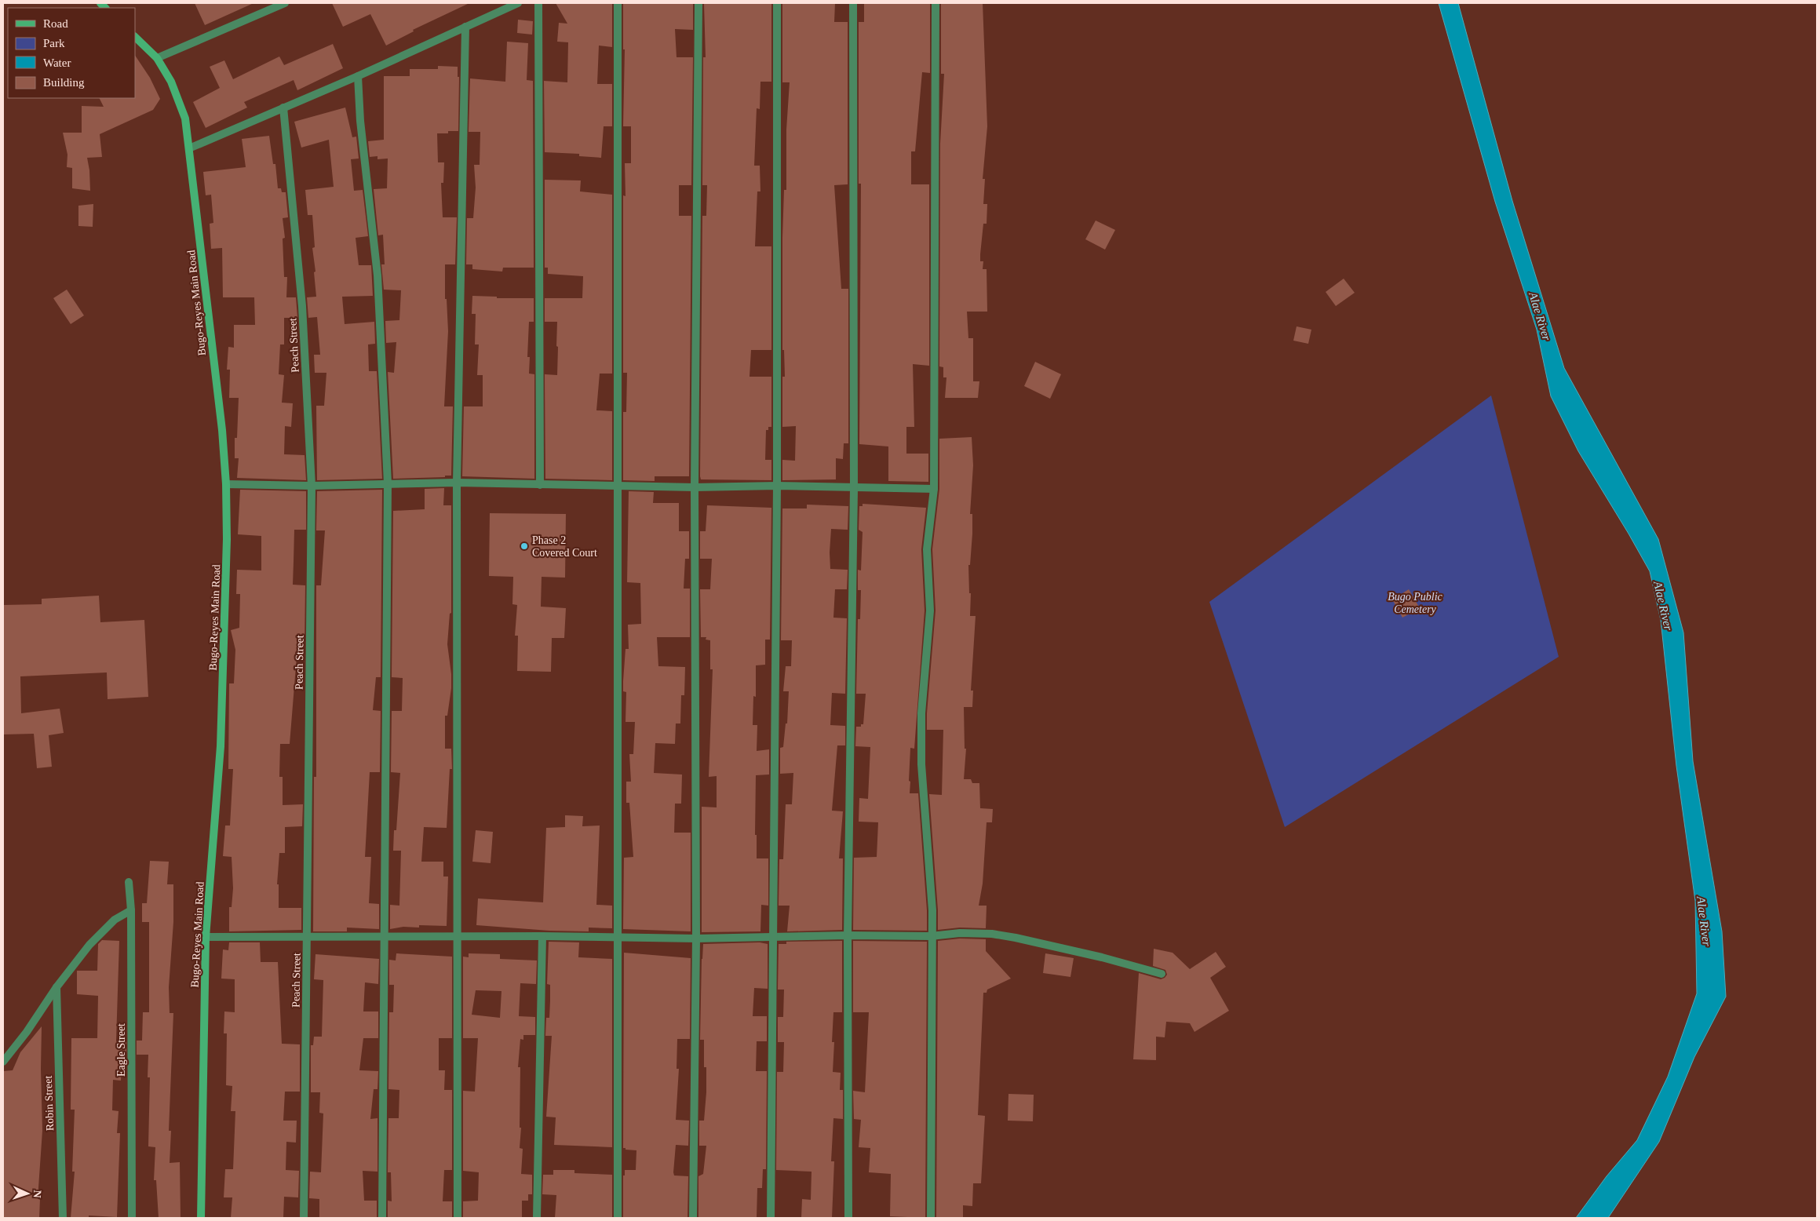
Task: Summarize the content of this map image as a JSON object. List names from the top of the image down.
{
  "streets": {
    "street": [
      "Bugo-Reyes Main Road",
      "Peach Street",
      "Eagle Street",
      "Robin Street"
    ]
  },
  "water": ["Alae River"],
  "parks": ["Bugo Public Cemetery"],
  "places": ["Phase 2 Covered Court"],
  "legend": [
    "Road",
    "Park",
    "Water",
    "Building"
  ],
  "north": "right"
}
